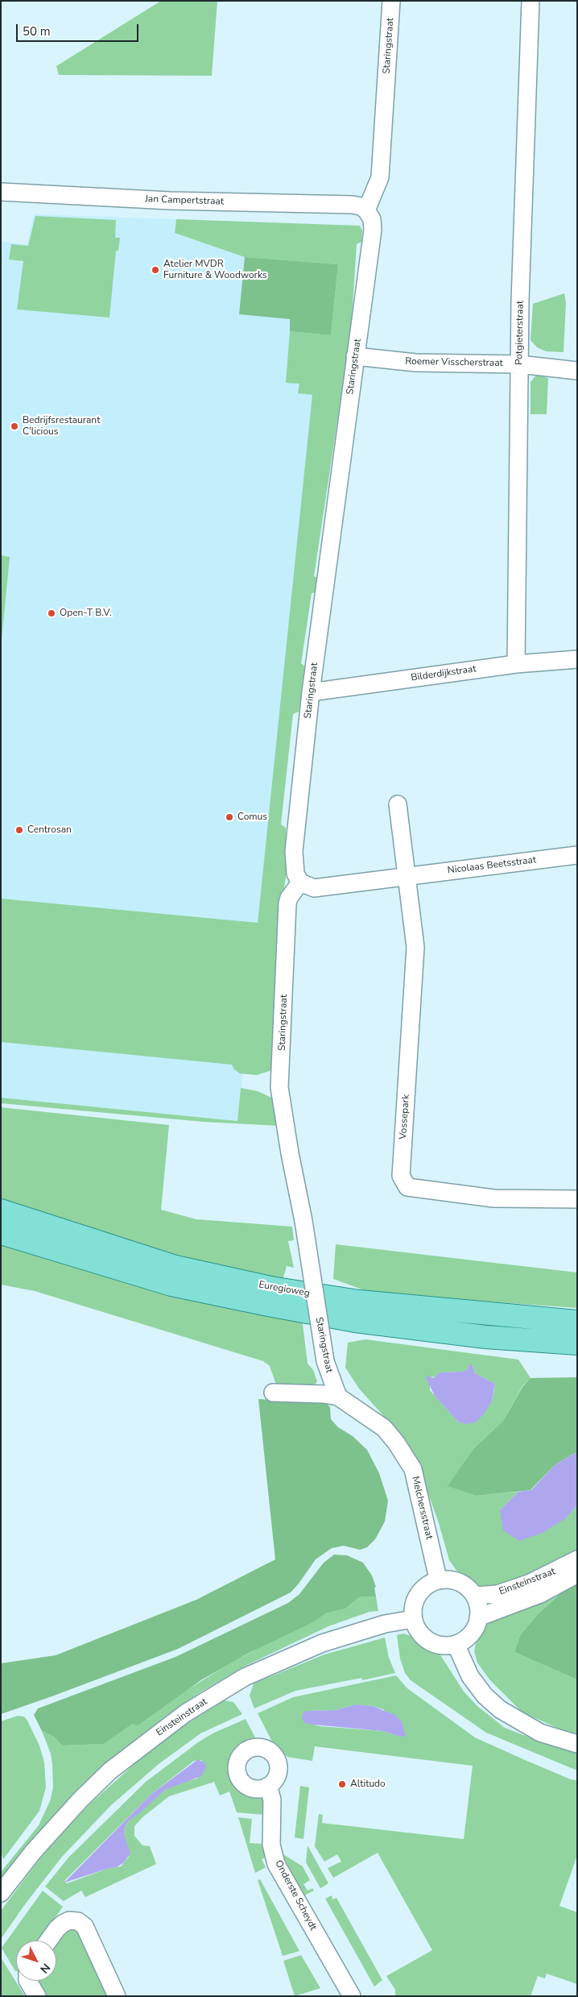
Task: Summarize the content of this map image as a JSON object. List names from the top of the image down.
{
  "streets": {
    "main road": ["Euregioweg"],
    "street": [
      "Staringstraat",
      "Jan Campertstraat",
      "Potgieterstraat",
      "Roemer Visscherstraat",
      "Bilderdijkstraat",
      "Nicolaas Beetsstraat",
      "Vossepark",
      "Melchersstraat",
      "Einsteinstraat",
      "Onderste Scheydt"
    ]
  },
  "crossings": [
    ["Staringstraat", "Jan Campertstraat"],
    ["Staringstraat", "Roemer Visscherstraat"],
    ["Staringstraat", "Bilderdijkstraat"],
    ["Staringstraat", "Nicolaas Beetsstraat"],
    ["Staringstraat", "Melchersstraat"],
    ["Potgieterstraat", "Roemer Visscherstraat"],
    ["Potgieterstraat", "Bilderdijkstraat"],
    ["Nicolaas Beetsstraat", "Vossepark"],
    ["Melchersstraat", "Einsteinstraat"]
  ],
  "places": [
    "Atelier MVDR Furniture & Woodworks",
    "Bedrijfsrestaurant C'licious",
    "Open-T B.V.",
    "Comus",
    "Centrosan",
    "Altitudo"
  ],
  "scale_bar": "50 m",
  "north": "bottom right"
}
